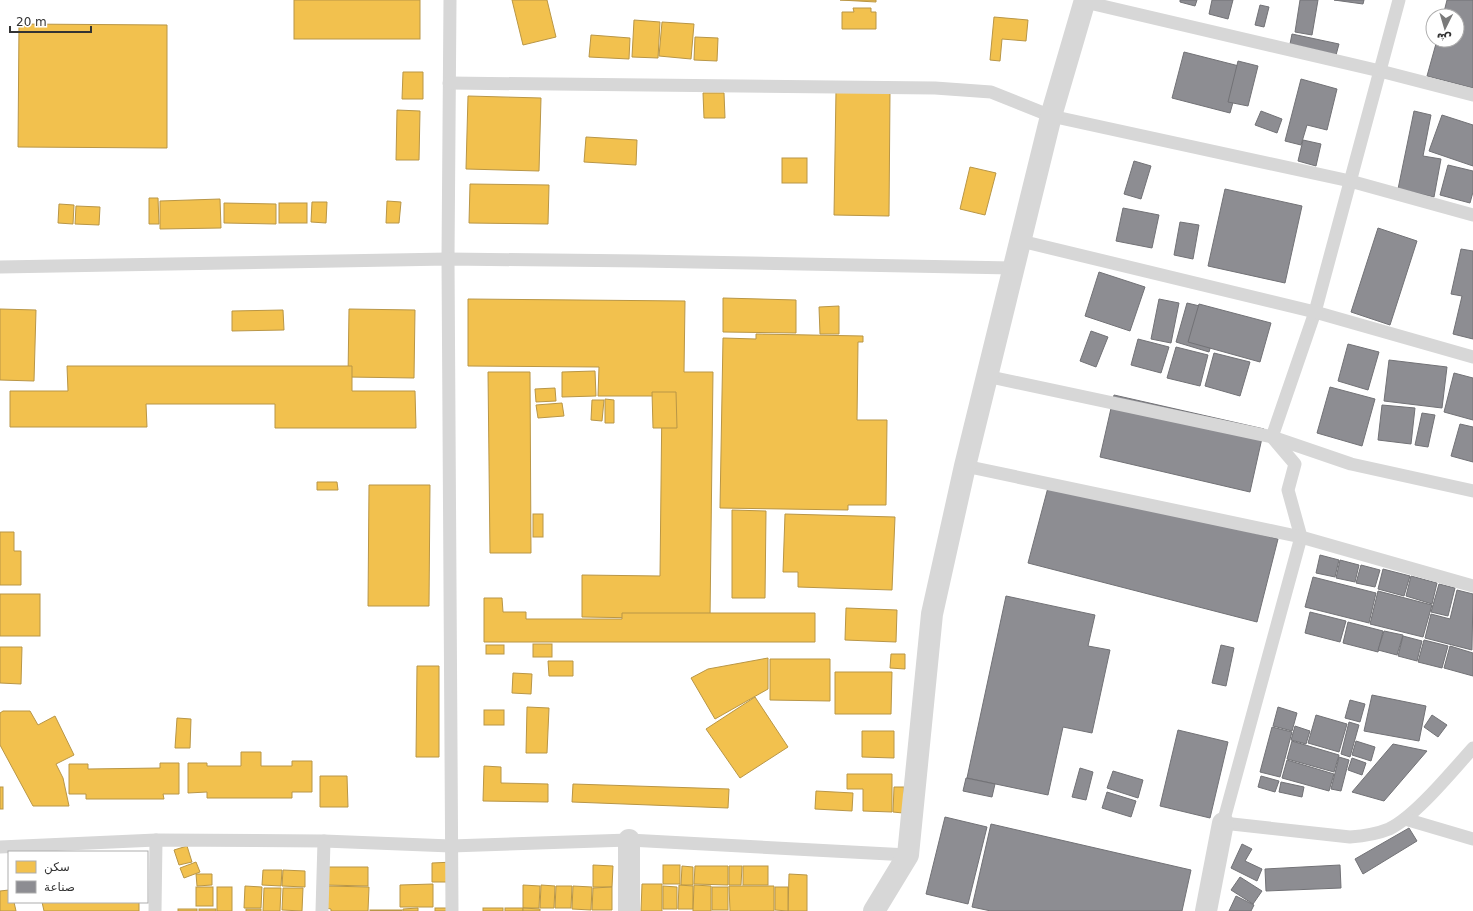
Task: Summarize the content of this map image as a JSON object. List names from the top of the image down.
{
  "legend": ["سكن", "صناعة"],
  "scale_bar": "20 m",
  "north": "bottom"
}
